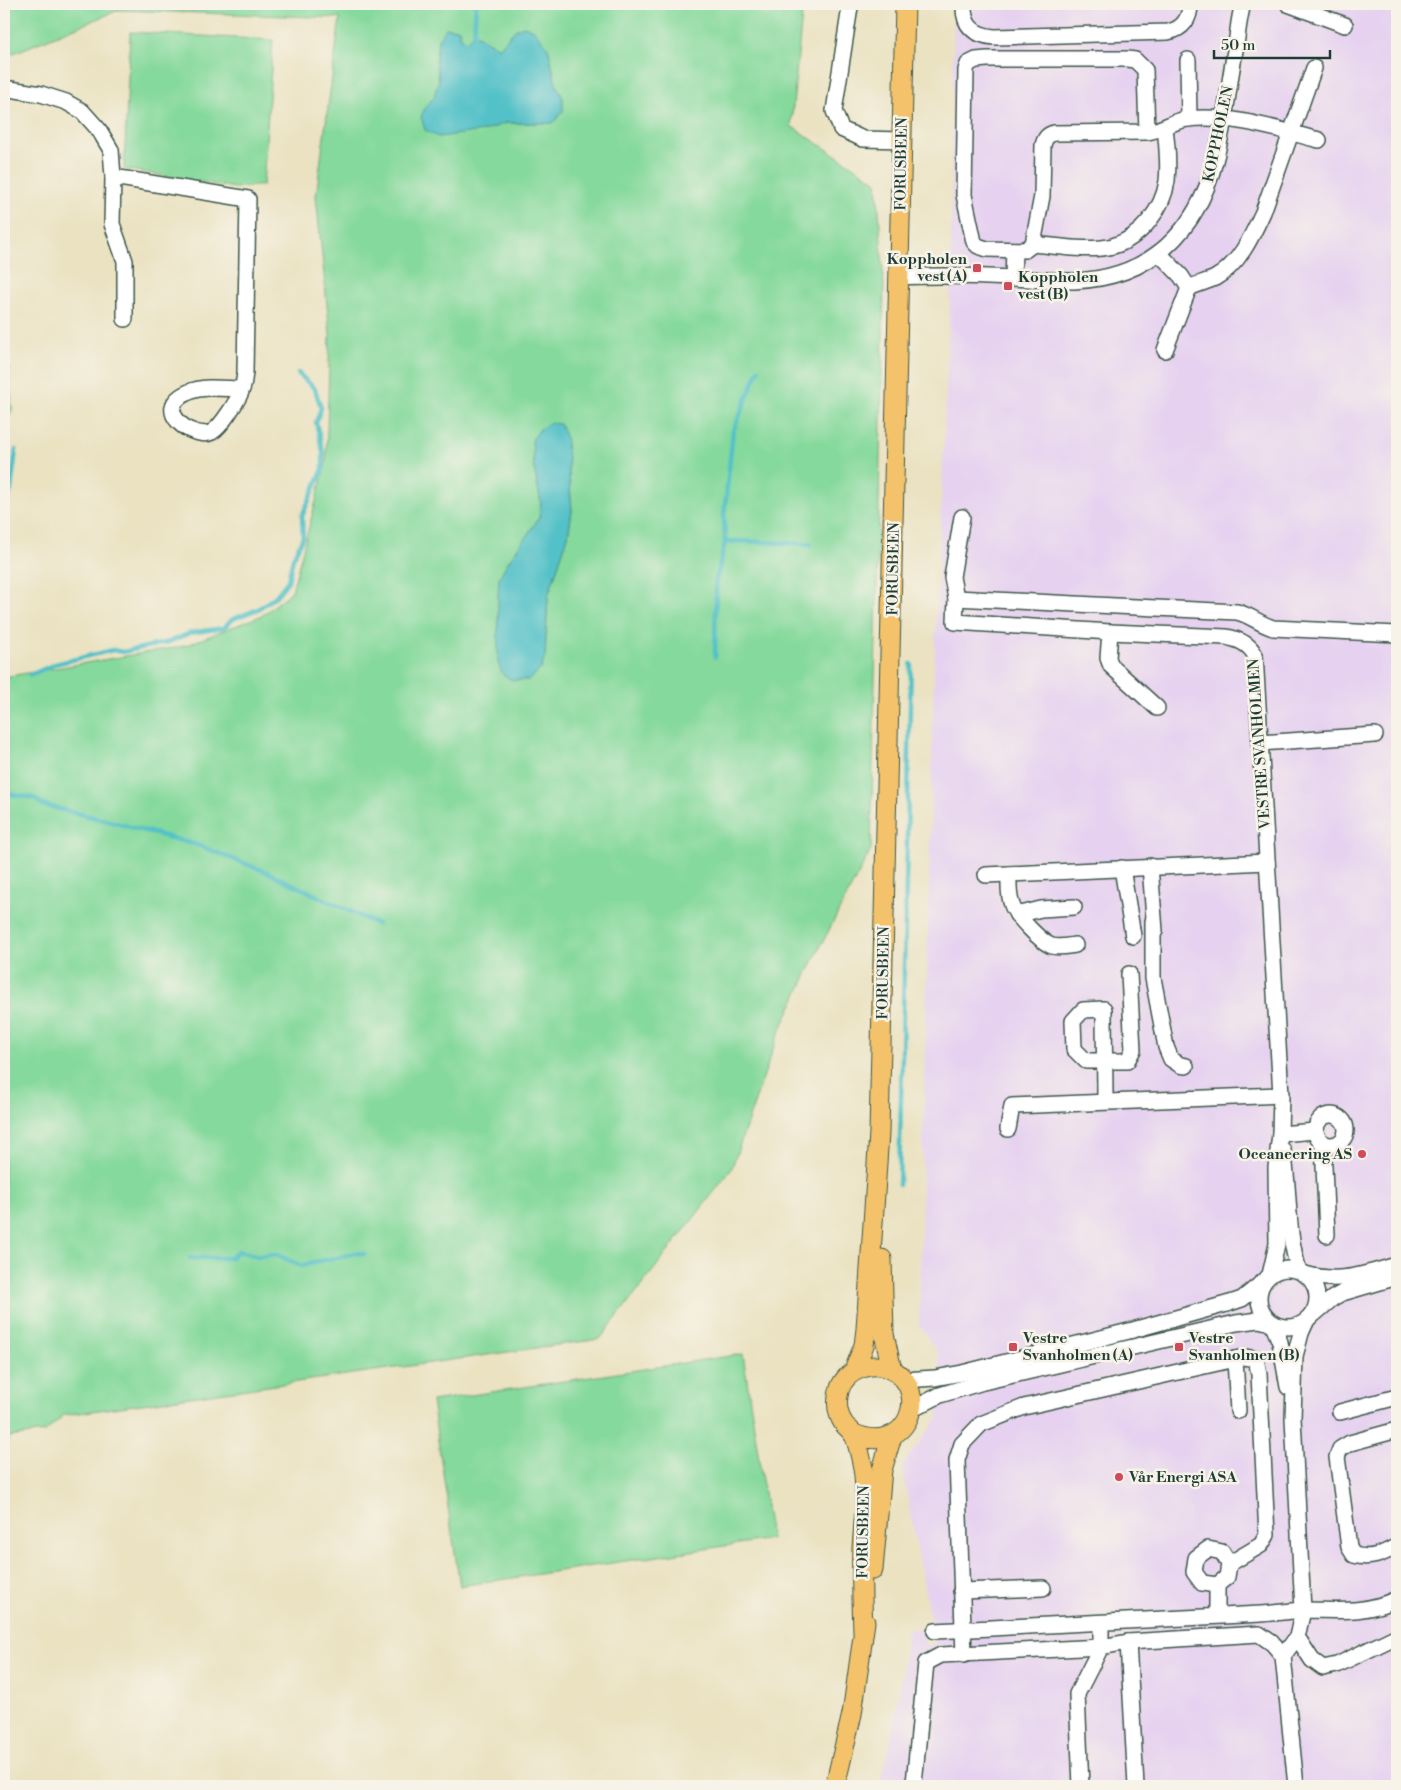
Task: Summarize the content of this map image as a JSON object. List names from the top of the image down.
{
  "streets": {
    "main road": ["FORUSBEEN"],
    "street": ["KOPPHOLEN", "VESTRE SVANHOLMEN"]
  },
  "crossings": [
    ["KOPPHOLEN", "FORUSBEEN"]
  ],
  "places": {
    "transit": [
      "Koppholen vest (A)",
      "Koppholen vest (B)",
      "Vestre Svanholmen (A)",
      "Vestre Svanholmen (B)"
    ],
    "other": ["Oceaneering AS", "Vår Energi ASA"]
  },
  "scale_bar": "50 m"
}
